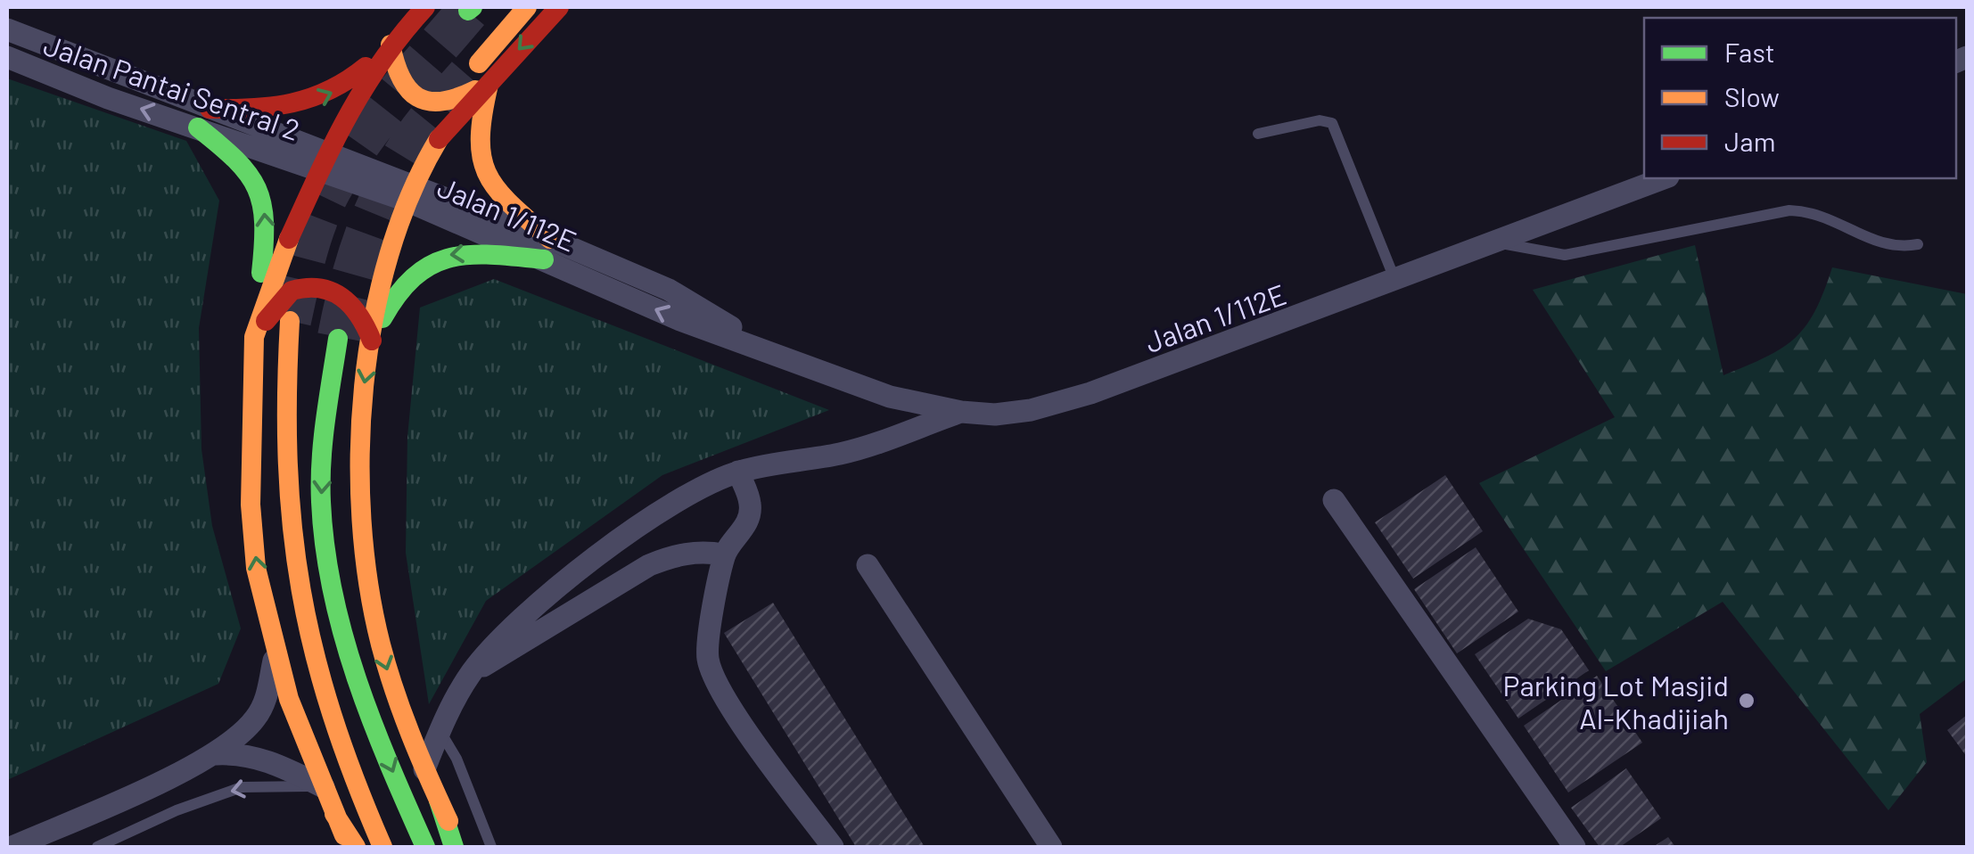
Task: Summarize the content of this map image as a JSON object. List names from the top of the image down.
{
  "streets": {
    "street": ["Jalan Pantai Sentral 2", "Jalan 1/112E"]
  },
  "crossings": [
    ["Jalan Pantai Sentral 2", "Jalan 1/112E"]
  ],
  "places": ["Parking Lot Masjid Al-Khadijiah"],
  "legend": ["Fast", "Slow", "Jam"]
}
